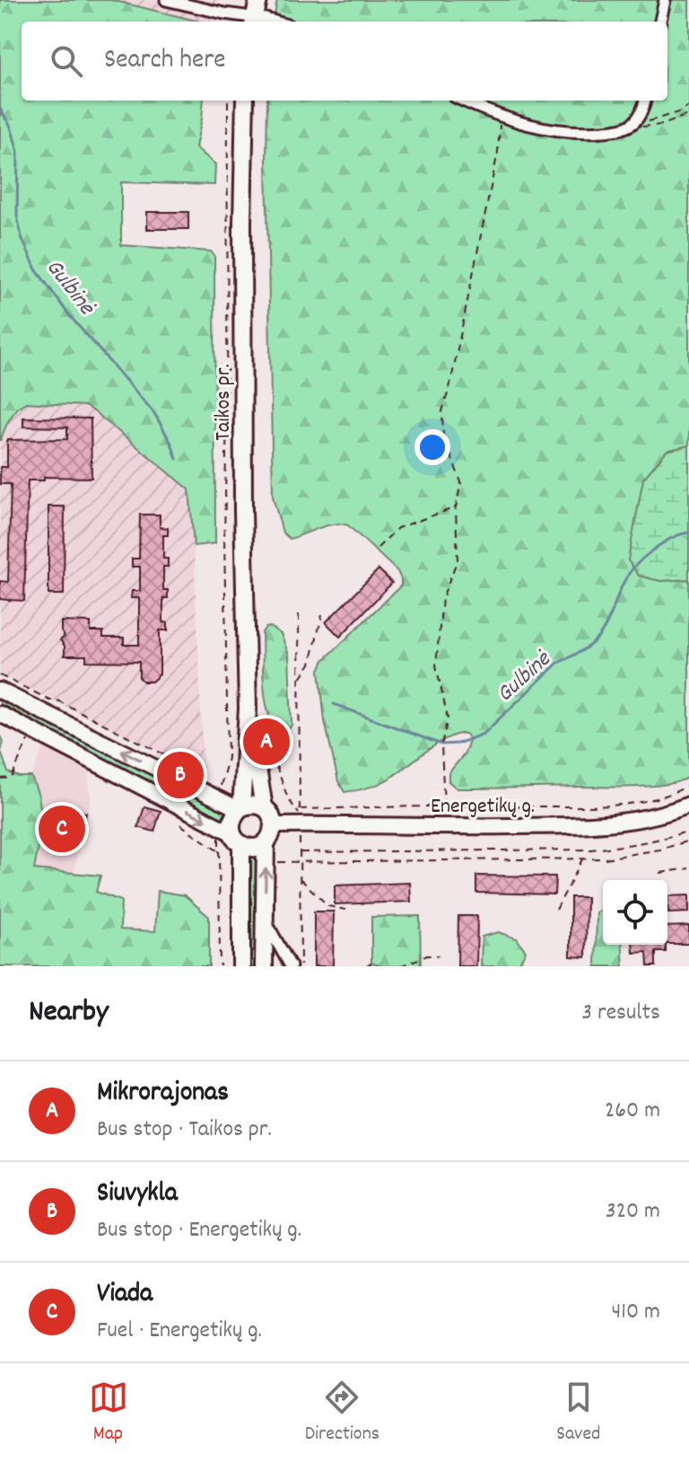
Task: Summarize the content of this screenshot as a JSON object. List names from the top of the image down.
{
  "streets": {
    "main road": ["Taikos pr.", "Energetikų g."]
  },
  "crossings": [
    ["Taikos pr.", "Energetikų g."]
  ],
  "water": ["Gulbinė"],
  "page": {
    "search": "Search here",
    "pins": ["A", "B", "C"],
    "heading": ["Nearby", "3 results"],
    "list": [
      {
        "mark": "A",
        "name": "Mikrorajonas",
        "note": "Bus stop · Taikos pr.",
        "value": "260 m"
      },
      {
        "mark": "B",
        "name": "Siuvykla",
        "note": "Bus stop · Energetikų g.",
        "value": "320 m"
      },
      {
        "mark": "C",
        "name": "Viada",
        "note": "Fuel · Energetikų g.",
        "value": "410 m"
      }
    ],
    "nav": ["Map", "Directions", "Saved"]
  }
}
